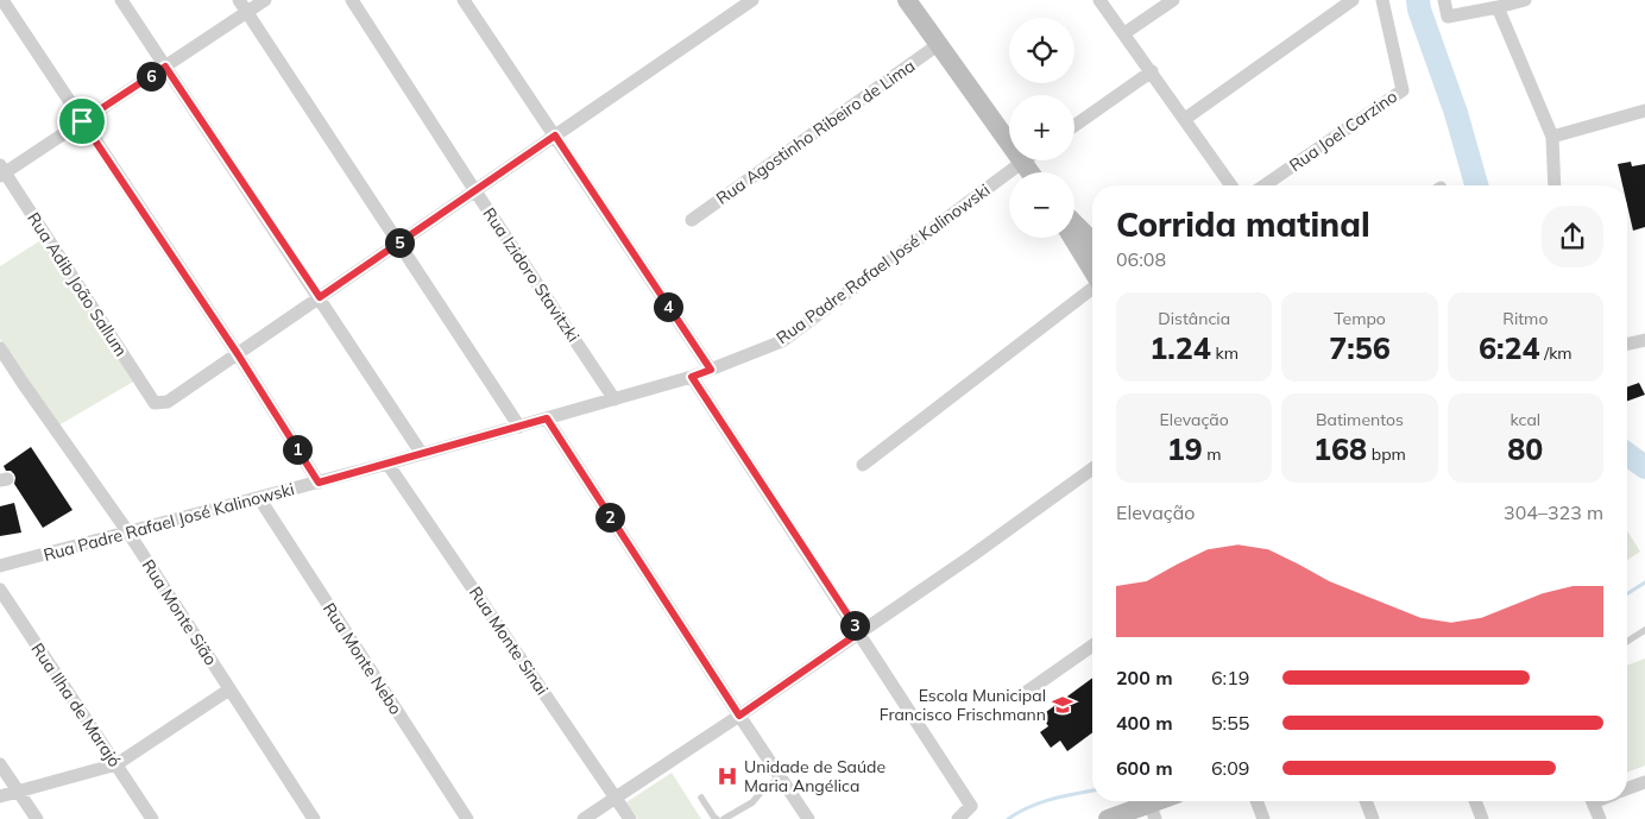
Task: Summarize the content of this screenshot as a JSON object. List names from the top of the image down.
{
  "streets": {
    "street": [
      "Rua Joel Carzino",
      "Rua Agostinho Ribeiro de Lima",
      "Rua Padre Rafael José Kalinowski",
      "Rua Izidoro Stavitzki",
      "Rua Adib João Sallum",
      "Rua Monte Sião",
      "Rua Monte Sinai",
      "Rua Monte Nebo",
      "Rua Ilha de Marajó"
    ]
  },
  "crossings": [
    ["Rua Padre Rafael José Kalinowski", "Rua Izidoro Stavitzki"],
    ["Rua Padre Rafael José Kalinowski", "Rua Monte Sião"],
    ["Rua Padre Rafael José Kalinowski", "Rua Monte Sinai"],
    ["Rua Padre Rafael José Kalinowski", "Rua Monte Nebo"]
  ],
  "places": {
    "school or university": ["Escola Municipal Francisco Frischmann"],
    "hospital": ["Unidade de Saúde Maria Angélica"]
  },
  "page": {
    "map_buttons": ["+", "−"],
    "pins": [
      "6",
      "5",
      "4",
      "1",
      "2",
      "3"
    ],
    "heading": ["Corrida matinal", "06:08"],
    "stats": [
      ["Distância", "1.24 km"],
      ["Tempo", "7:56"],
      ["Ritmo", "6:24 /km"],
      ["Elevação", "19 m"],
      ["Batimentos", "168 bpm"],
      ["kcal", "80"]
    ],
    "chart": ["Elevação", "304–323 m"],
    "list": [
      {
        "name": "200 m",
        "note": "6:19"
      },
      {
        "name": "400 m",
        "note": "5:55"
      },
      {
        "name": "600 m",
        "note": "6:09"
      }
    ]
  }
}
